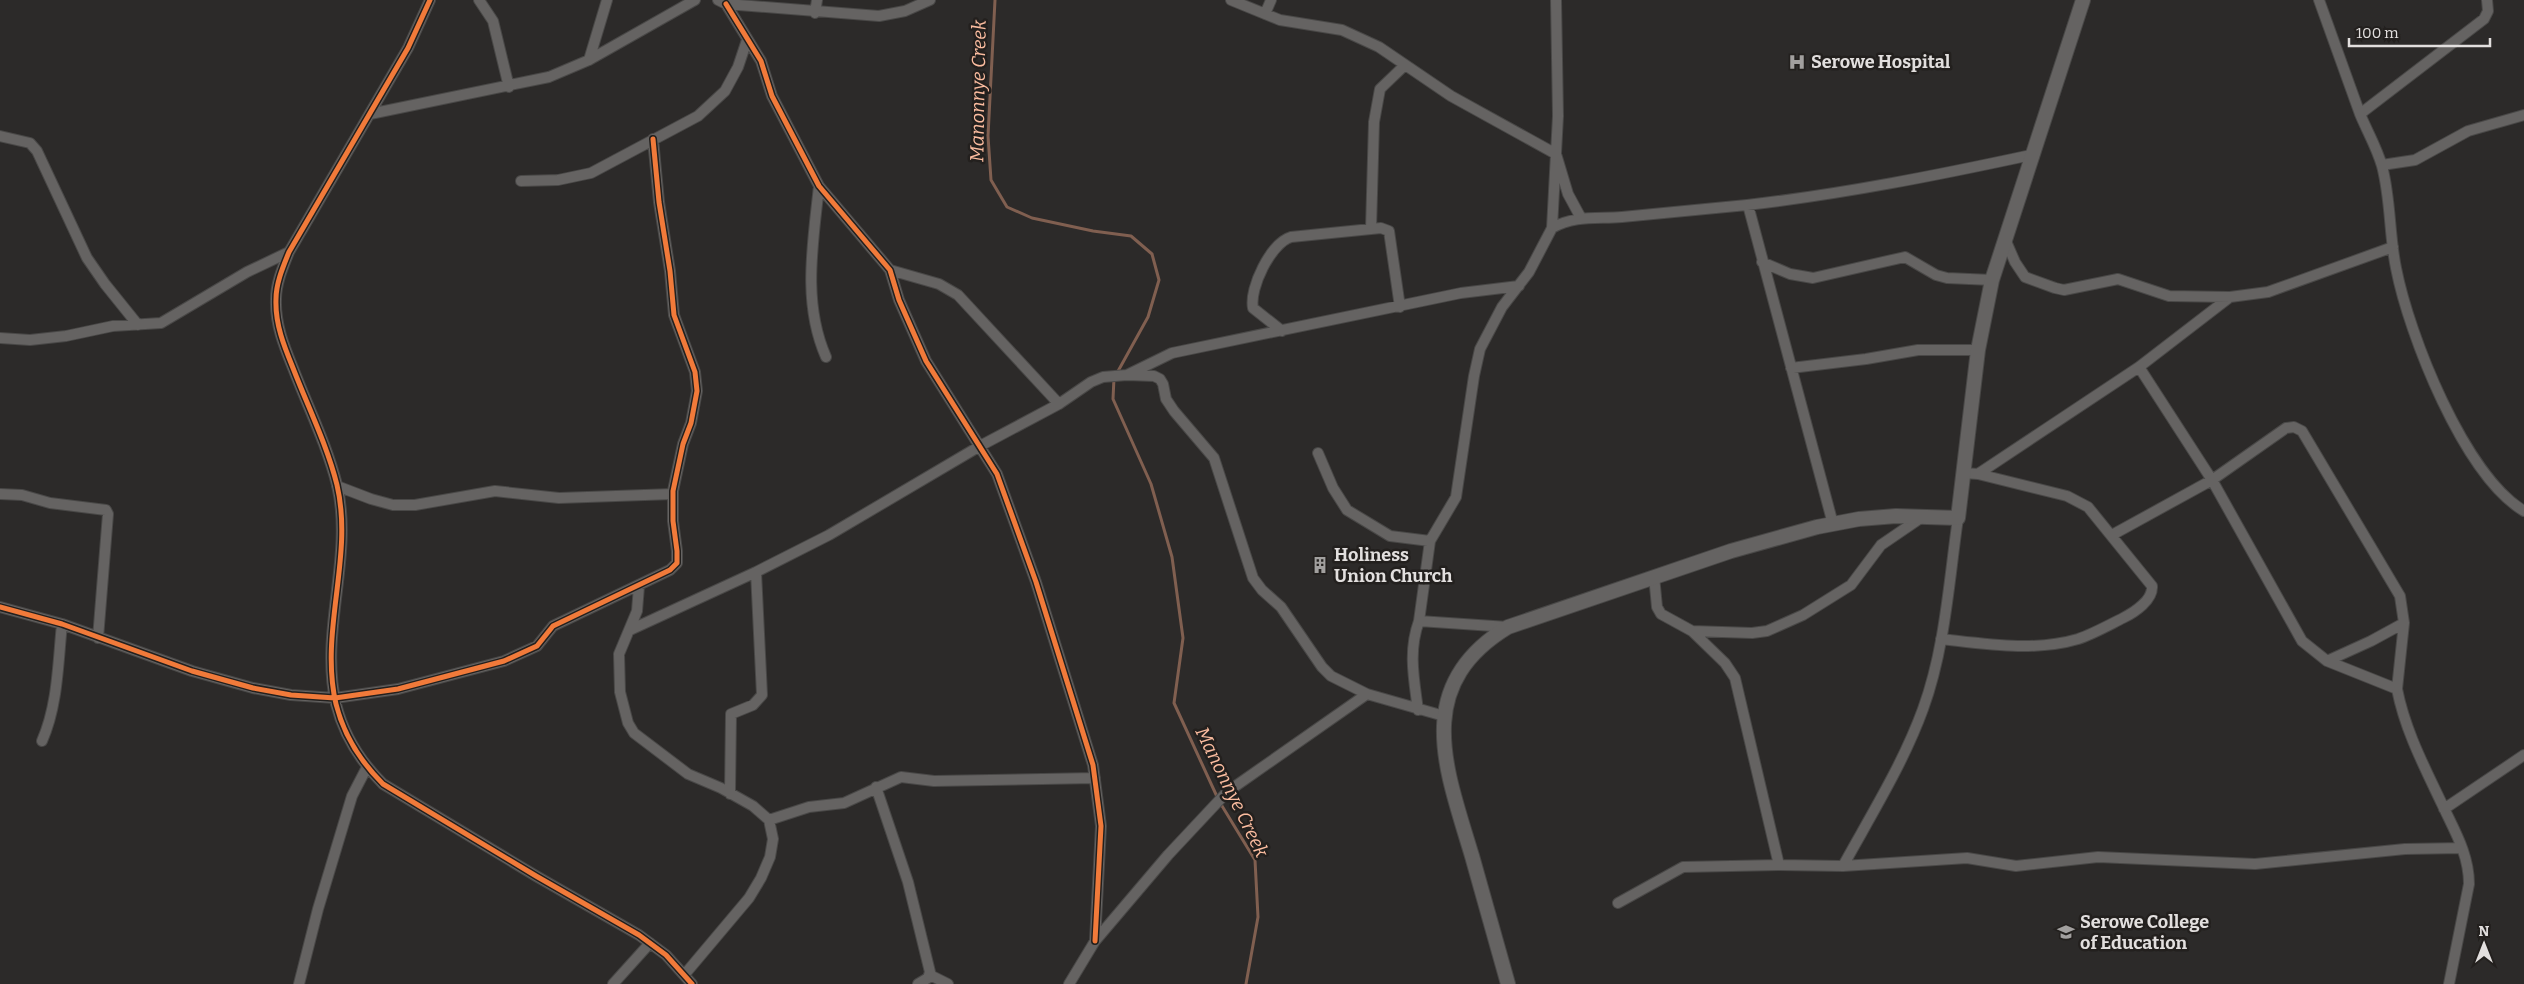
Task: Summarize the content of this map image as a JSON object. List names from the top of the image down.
{
  "water": ["Manonnye Creek"],
  "places": {
    "hospital": ["Serowe Hospital"],
    "building": ["Holiness Union Church"],
    "school or university": ["Serowe College of Education"]
  },
  "scale_bar": "100 m",
  "north": "top"
}
